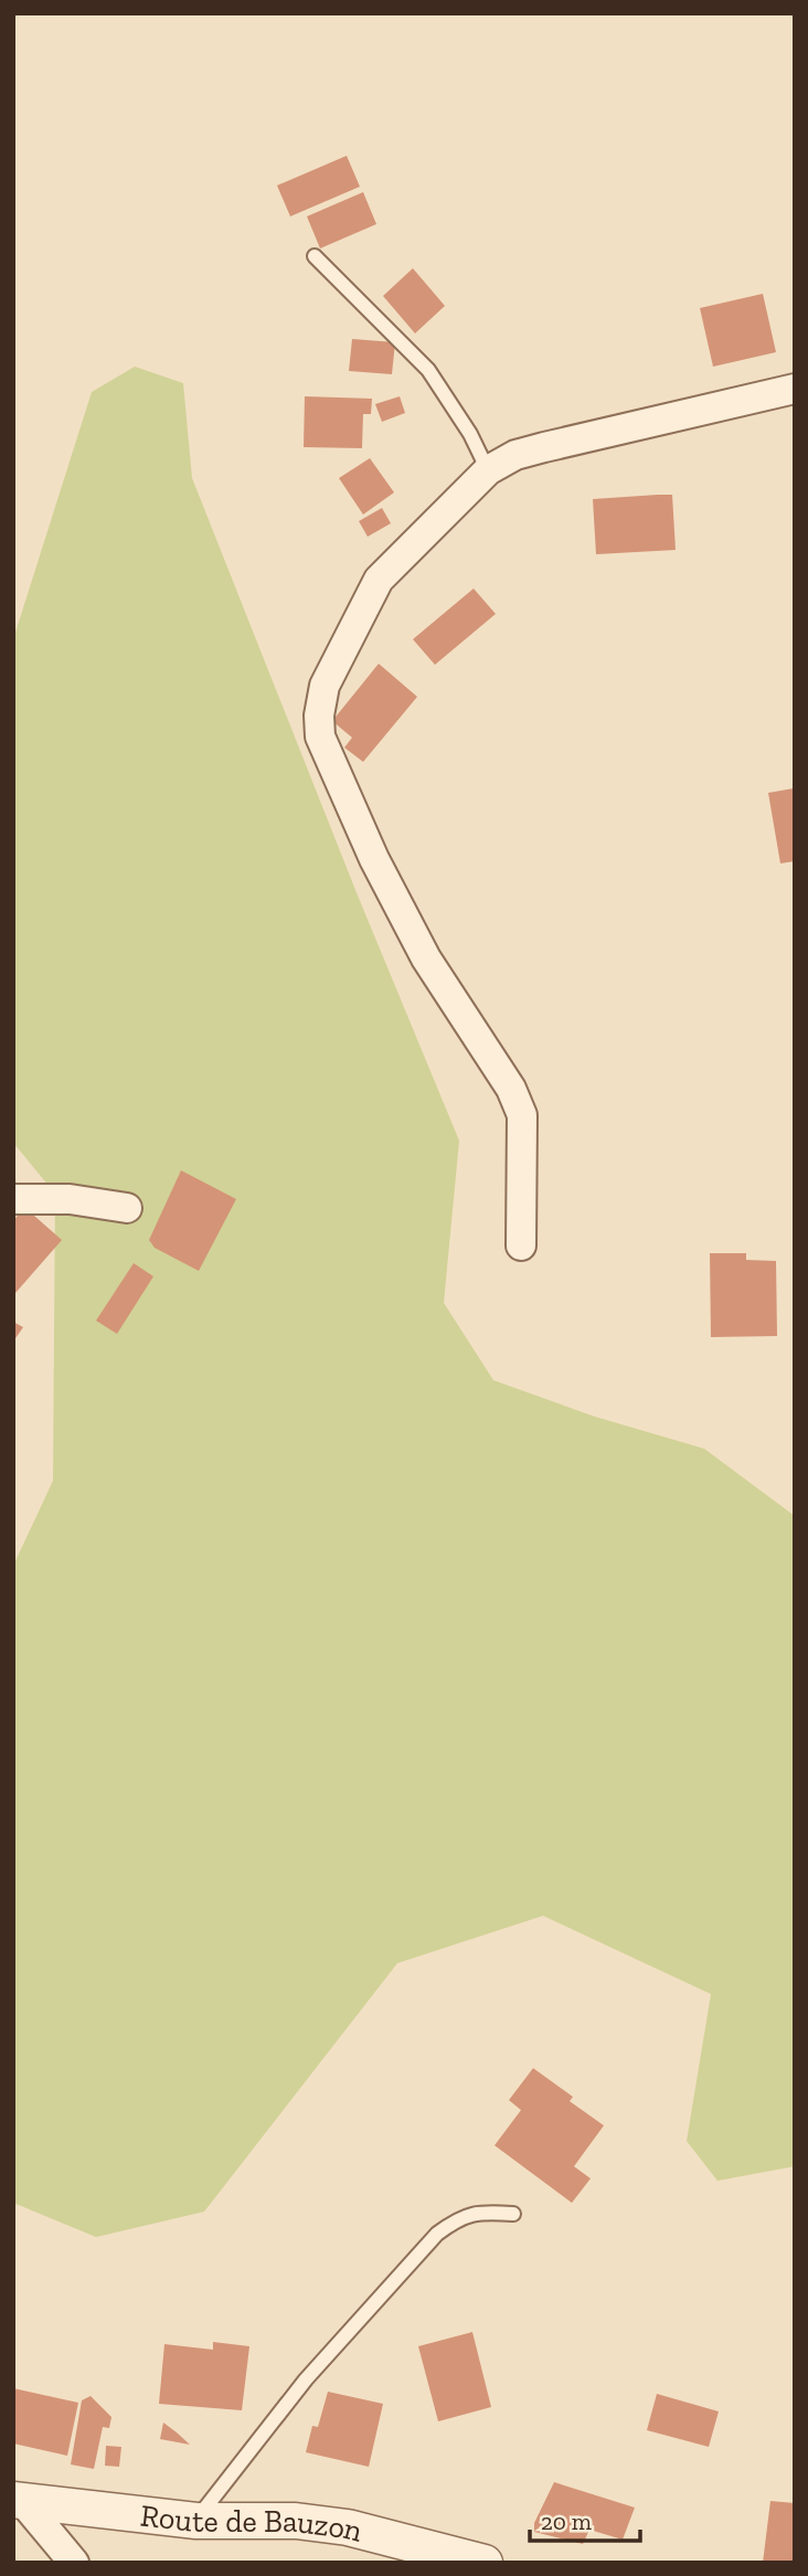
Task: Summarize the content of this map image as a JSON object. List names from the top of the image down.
{
  "streets": {
    "street": ["Route de Bauzon"]
  },
  "scale_bar": "20 m"
}
